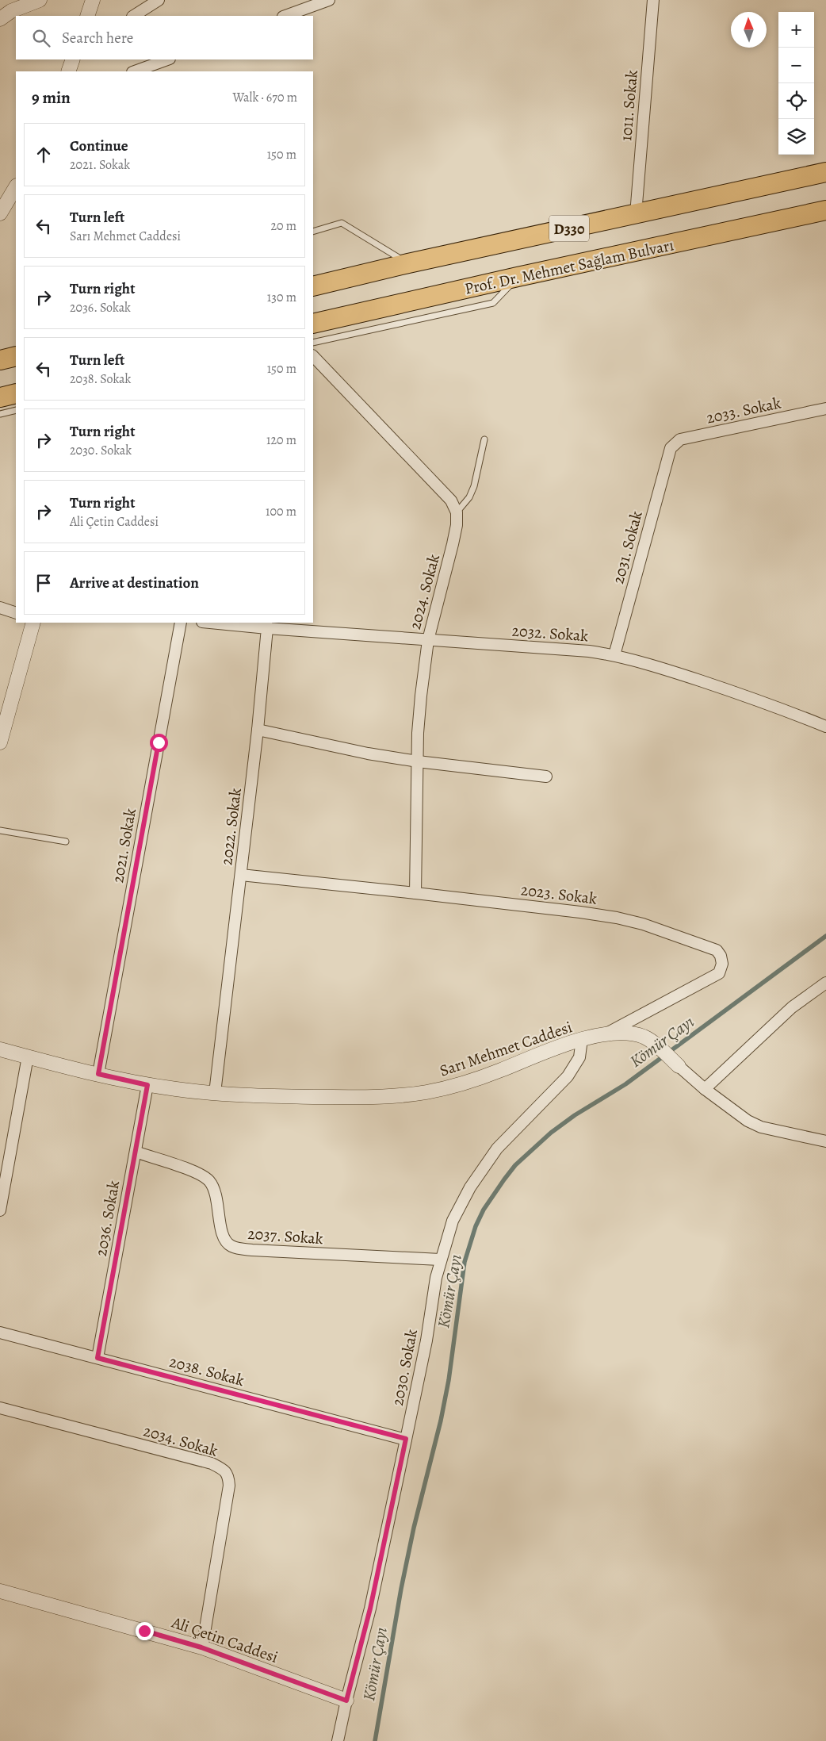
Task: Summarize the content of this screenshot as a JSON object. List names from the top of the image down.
{
  "streets": {
    "highway": ["D330", "Prof. Dr. Mehmet Sağlam Bulvarı"],
    "street": [
      "1011. Sokak",
      "2033. Sokak",
      "2031. Sokak",
      "2024. Sokak",
      "2032. Sokak",
      "2022. Sokak",
      "2021. Sokak",
      "2023. Sokak",
      "Sarı Mehmet Caddesi",
      "2036. Sokak",
      "2037. Sokak",
      "2030. Sokak",
      "2038. Sokak",
      "2034. Sokak",
      "Ali Çetin Caddesi"
    ]
  },
  "crossings": [
    ["1011. Sokak", "D330"],
    ["2033. Sokak", "2031. Sokak"],
    ["2031. Sokak", "2032. Sokak"],
    ["2024. Sokak", "2032. Sokak"],
    ["2024. Sokak", "2023. Sokak"],
    ["2032. Sokak", "2022. Sokak"],
    ["2022. Sokak", "2023. Sokak"],
    ["2022. Sokak", "Sarı Mehmet Caddesi"],
    ["2021. Sokak", "Sarı Mehmet Caddesi"],
    ["2023. Sokak", "Sarı Mehmet Caddesi"],
    ["Sarı Mehmet Caddesi", "2036. Sokak"],
    ["Sarı Mehmet Caddesi", "2030. Sokak"],
    ["2036. Sokak", "2037. Sokak"],
    ["2036. Sokak", "2038. Sokak"],
    ["2037. Sokak", "2030. Sokak"],
    ["2030. Sokak", "2038. Sokak"],
    ["2030. Sokak", "Ali Çetin Caddesi"],
    ["2034. Sokak", "Ali Çetin Caddesi"]
  ],
  "water": ["Kömür Çayı"],
  "north": "top",
  "page": {
    "map_buttons": ["+", "−"],
    "search": "Search here",
    "heading": ["9 min", "Walk · 670 m"],
    "list": [
      ["Continue", "2021. Sokak", "150 m"],
      ["Turn left", "Sarı Mehmet Caddesi", "20 m"],
      ["Turn right", "2036. Sokak", "130 m"],
      ["Turn left", "2038. Sokak", "150 m"],
      ["Turn right", "2030. Sokak", "120 m"],
      ["Turn right", "Ali Çetin Caddesi", "100 m"],
      "Arrive at destination"
    ]
  }
}
